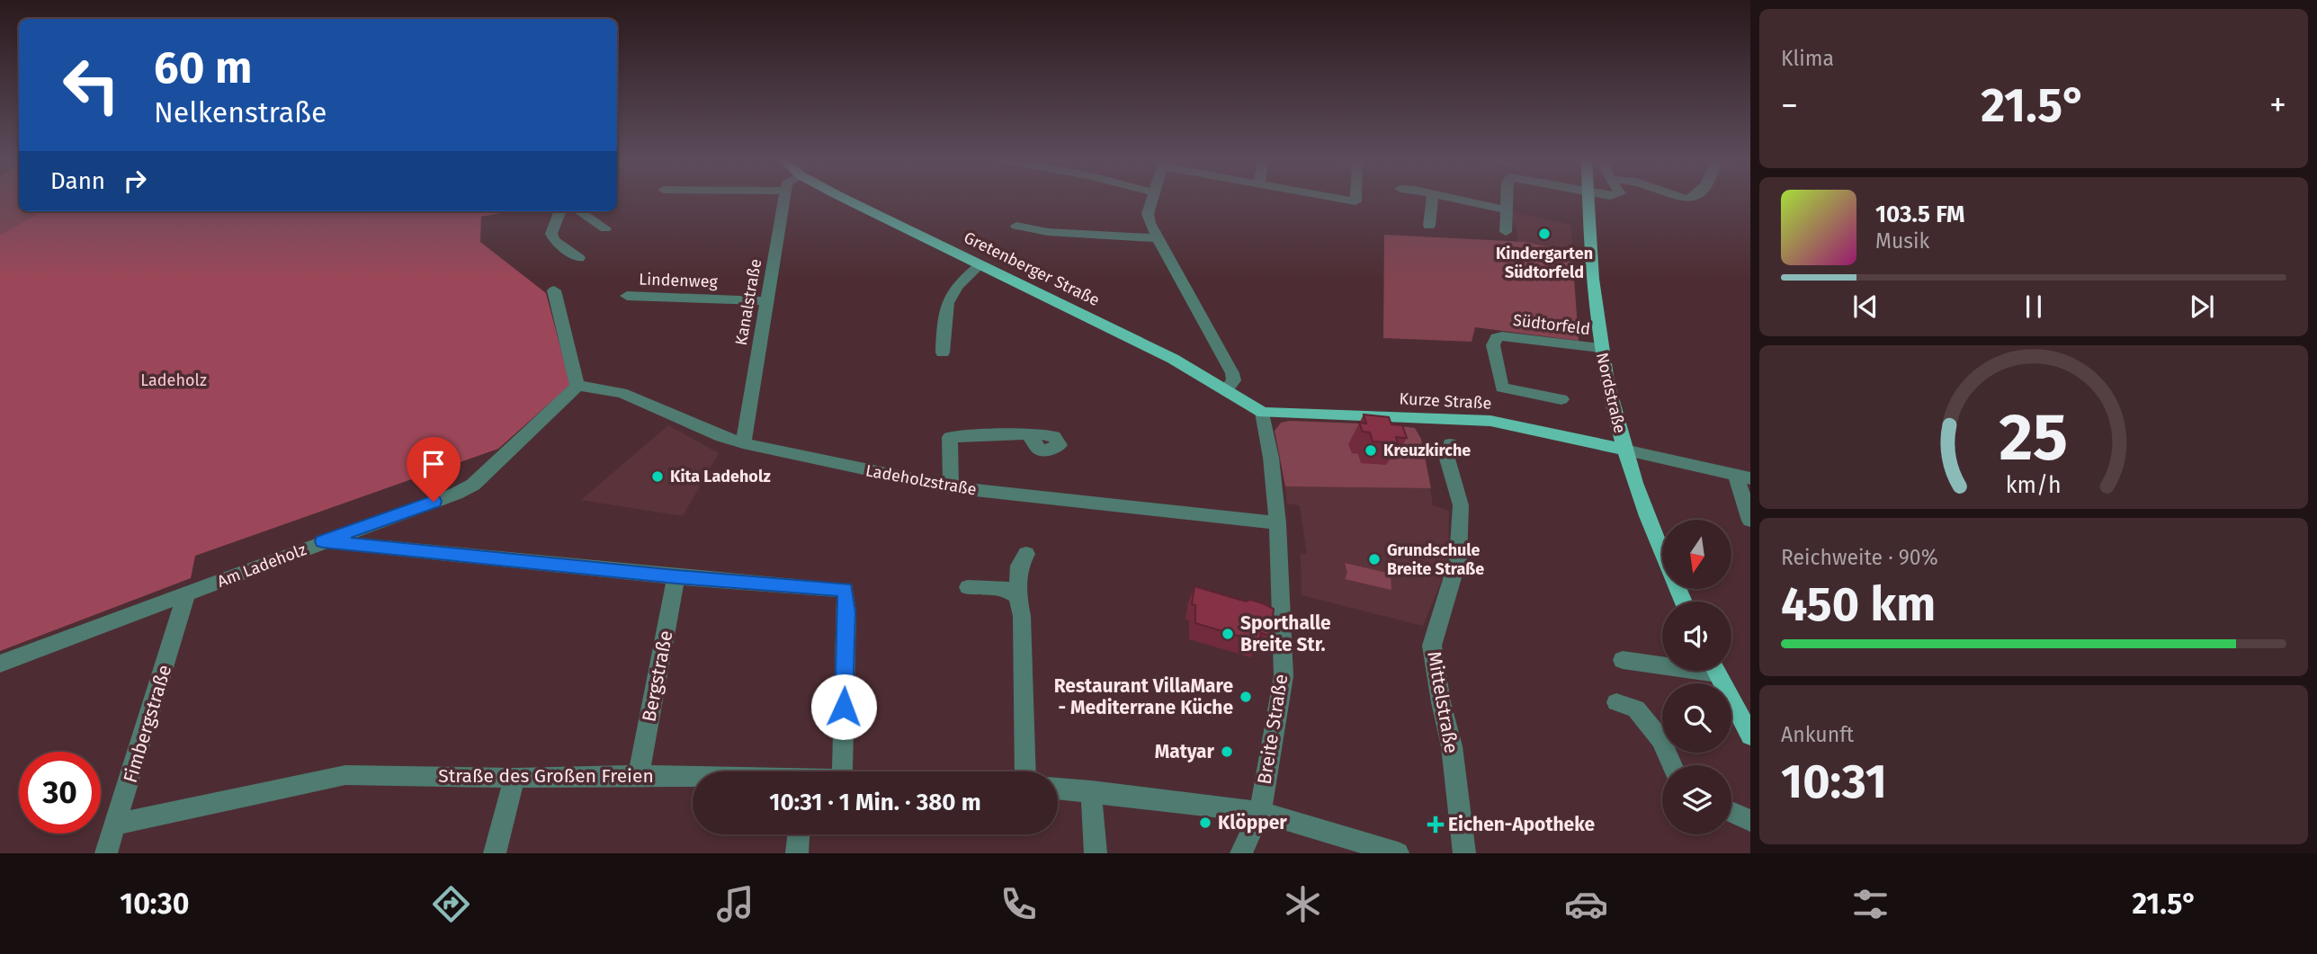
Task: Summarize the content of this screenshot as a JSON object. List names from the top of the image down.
{
  "streets": {
    "main road": ["Gretenberger Straße", "Nordstraße", "Kurze Straße"],
    "street": [
      "Lindenweg",
      "Kanalstraße",
      "Südtorfeld",
      "Ladeholzstraße",
      "Am Ladeholz",
      "Bergstraße",
      "Mittelstraße",
      "Fimbergstraße",
      "Breite Straße",
      "Straße des Großen Freien"
    ]
  },
  "crossings": [
    ["Gretenberger Straße", "Kurze Straße"],
    ["Gretenberger Straße", "Breite Straße"],
    ["Lindenweg", "Kanalstraße"],
    ["Kanalstraße", "Ladeholzstraße"],
    ["Südtorfeld", "Nordstraße"],
    ["Nordstraße", "Kurze Straße"],
    ["Kurze Straße", "Breite Straße"],
    ["Ladeholzstraße", "Am Ladeholz"],
    ["Ladeholzstraße", "Breite Straße"],
    ["Am Ladeholz", "Fimbergstraße"],
    ["Bergstraße", "Straße des Großen Freien"],
    ["Fimbergstraße", "Straße des Großen Freien"]
  ],
  "parks": ["Ladeholz"],
  "places": {
    "other": [
      "Kindergarten Südtorfeld",
      "Kreuzkirche",
      "Kita Ladeholz",
      "Grundschule Breite Straße",
      "Sporthalle Breite Str.",
      "Restaurant VillaMare - Mediterrane Küche",
      "Matyar",
      "Klöpper"
    ],
    "health": ["Eichen-Apotheke"]
  },
  "north": "bottom",
  "page": {
    "tile": [
      "Klima",
      ["Reichweite · 90%", "450 km"],
      ["Ankunft", "10:31"]
    ],
    "turn": ["60 m", "Nelkenstraße"],
    "heat": ["−", "21.5°", "+"],
    "then": "Dann",
    "song": ["103.5 FM", "Musik"],
    "limit": "30",
    "trip": "10:31 · 1 Min. · 380 m",
    "tabs": ["10:30", "21.5°"],
    "gauge": ["25", "km/h"]
  }
}
